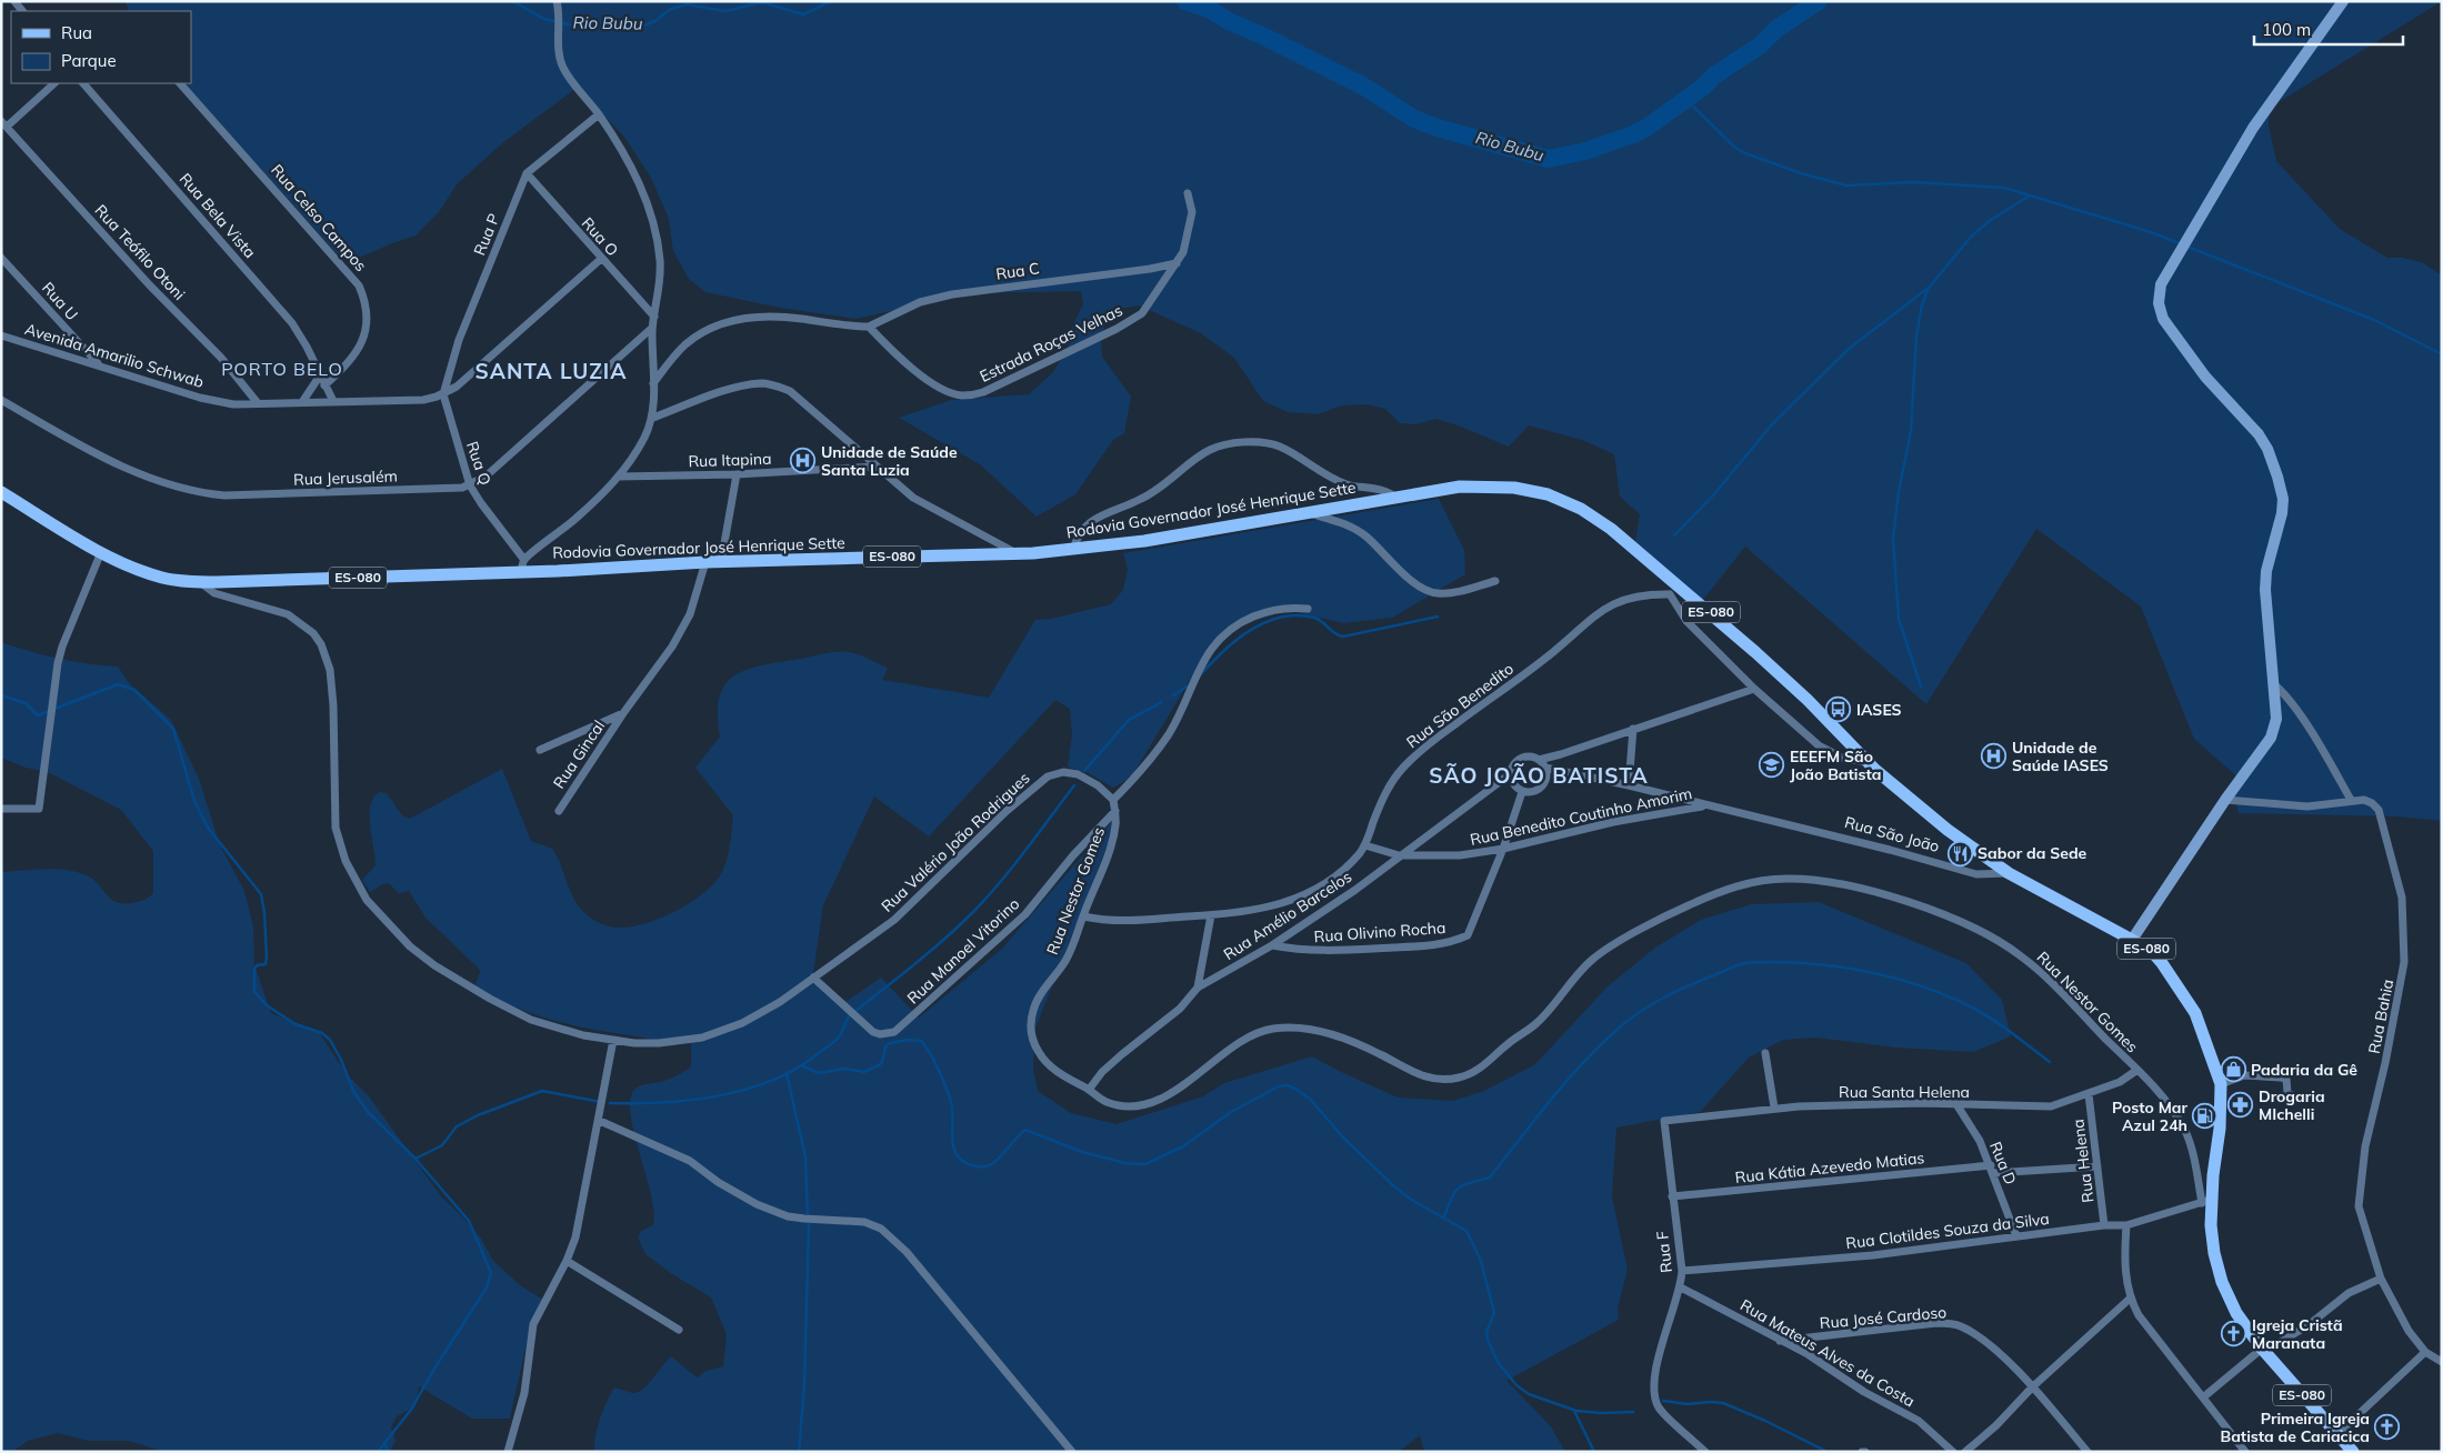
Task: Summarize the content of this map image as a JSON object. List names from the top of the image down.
{
  "streets": {
    "main road": ["Rodovia Governador José Henrique Sette", "ES-080"],
    "street": [
      "Rua Bela Vista",
      "Rua Celso Campos",
      "Rua P",
      "Rua O",
      "Rua Teófilo Otoni",
      "Rua C",
      "Rua U",
      "Estrada Roças Velhas",
      "Avenida Amarilio Schwab",
      "Rua Itapina",
      "Rua Q",
      "Rua Jerusalém",
      "Rua São Benedito",
      "Rua Gincal",
      "Rua Benedito Coutinho Amorim",
      "Rua São João",
      "Rua Valério João Rodrigues",
      "Rua Nestor Gomes",
      "Rua Amélio Barcelos",
      "Rua Olivino Rocha",
      "Rua Manoel Vitorino",
      "Rua Bahia",
      "Rua Santa Helena",
      "Rua Helena",
      "Rua D",
      "Rua Kátia Azevedo Matias",
      "Rua Clotildes Souza da Silva",
      "Rua F",
      "Rua José Cardoso",
      "Rua Mateus Alves da Costa"
    ]
  },
  "crossings": [
    ["Rua Bela Vista", "Rua Celso Campos"],
    ["Rua Bela Vista", "Avenida Amarilio Schwab"],
    ["Rua P", "Rua O"],
    ["Rua P", "Avenida Amarilio Schwab"],
    ["Rua P", "Rua Q"],
    ["Rua O", "Avenida Amarilio Schwab"],
    ["Rua Teófilo Otoni", "Avenida Amarilio Schwab"],
    ["Rua C", "Estrada Roças Velhas"],
    ["Rua U", "Avenida Amarilio Schwab"],
    ["Avenida Amarilio Schwab", "Rua Q"],
    ["Rua Q", "Rua Jerusalém"],
    ["Rua Q", "Rodovia Governador José Henrique Sette"],
    ["Rodovia Governador José Henrique Sette", "ES-080"],
    ["Rodovia Governador José Henrique Sette", "Rua São Benedito"],
    ["Rodovia Governador José Henrique Sette", "Rua Gincal"],
    ["Rodovia Governador José Henrique Sette", "Rua São João"],
    ["Rodovia Governador José Henrique Sette", "Rua Valério João Rodrigues"],
    ["ES-080", "Rua São João"],
    ["ES-080", "Rua Nestor Gomes"],
    ["ES-080", "Rua Clotildes Souza da Silva"],
    ["Rua São Benedito", "Rua Benedito Coutinho Amorim"],
    ["Rua São Benedito", "Rua Nestor Gomes"],
    ["Rua Benedito Coutinho Amorim", "Rua São João"],
    ["Rua Benedito Coutinho Amorim", "Rua Amélio Barcelos"],
    ["Rua Benedito Coutinho Amorim", "Rua Olivino Rocha"],
    ["Rua São João", "Rua Amélio Barcelos"],
    ["Rua São João", "Rua Olivino Rocha"],
    ["Rua Valério João Rodrigues", "Rua Nestor Gomes"],
    ["Rua Valério João Rodrigues", "Rua Manoel Vitorino"],
    ["Rua Nestor Gomes", "Rua Amélio Barcelos"],
    ["Rua Nestor Gomes", "Rua Manoel Vitorino"],
    ["Rua Nestor Gomes", "Rua Santa Helena"],
    ["Rua Nestor Gomes", "Rua Clotildes Souza da Silva"],
    ["Rua Amélio Barcelos", "Rua Olivino Rocha"],
    ["Rua Santa Helena", "Rua Helena"],
    ["Rua Santa Helena", "Rua D"],
    ["Rua Santa Helena", "Rua F"],
    ["Rua Helena", "Rua Kátia Azevedo Matias"],
    ["Rua Helena", "Rua Clotildes Souza da Silva"],
    ["Rua D", "Rua Kátia Azevedo Matias"],
    ["Rua D", "Rua Clotildes Souza da Silva"],
    ["Rua Kátia Azevedo Matias", "Rua F"],
    ["Rua Clotildes Souza da Silva", "Rua F"],
    ["Rua F", "Rua Mateus Alves da Costa"],
    ["Rua José Cardoso", "Rua Mateus Alves da Costa"]
  ],
  "districts": ["PORTO BELO", "SANTA LUZIA", "SÃO JOÃO BATISTA"],
  "water": ["Rio Bubu"],
  "places": {
    "hospital": ["Unidade de Saúde Santa Luzia", "Unidade de Saúde IASES"],
    "bus stop": ["IASES"],
    "school or university": ["EEEFM São João Batista"],
    "restaurant": ["Sabor da Sede"],
    "shop": ["Padaria da Gê"],
    "pharmacy": ["Drogaria MIchelli"],
    "fuel station": ["Posto Mar Azul 24h"],
    "church": ["Igreja Cristã Maranata", "Primeira Igreja Batista de Cariacica"]
  },
  "legend": ["Rua", "Parque"],
  "scale_bar": "100 m"
}
